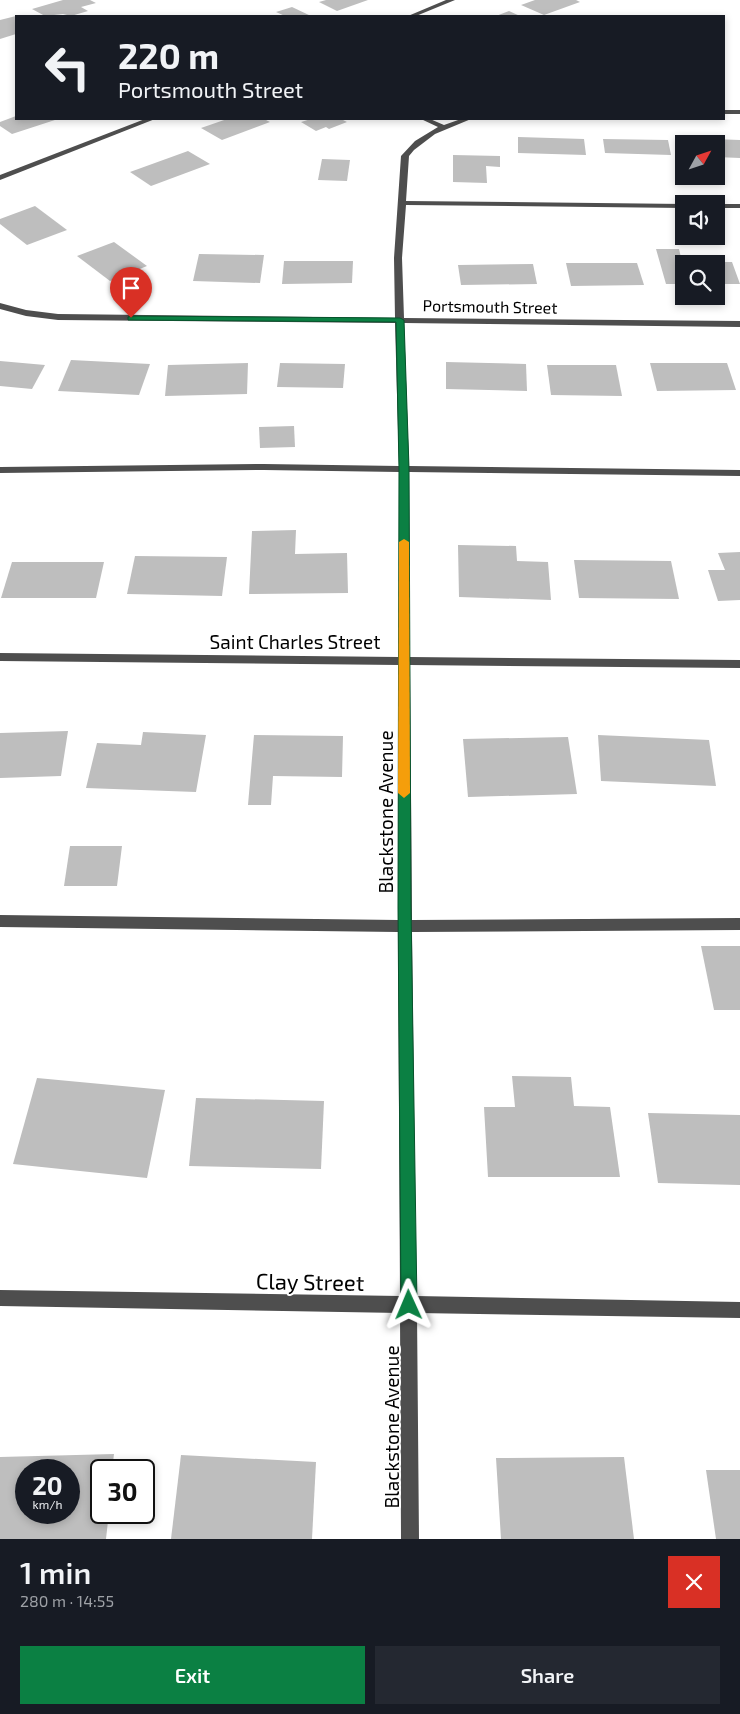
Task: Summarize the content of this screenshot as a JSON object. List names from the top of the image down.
{
  "streets": {
    "street": [
      "Portsmouth Street",
      "Saint Charles Street",
      "Blackstone Avenue",
      "Clay Street"
    ]
  },
  "crossings": [
    ["Portsmouth Street", "Blackstone Avenue"],
    ["Saint Charles Street", "Blackstone Avenue"],
    ["Blackstone Avenue", "Clay Street"]
  ],
  "north": "top right",
  "page": {
    "turn": ["220 m", "Portsmouth Street"],
    "speed": "20 km/h",
    "limit": "30",
    "heading": ["1 min", "280 m · 14:55"],
    "buttons": ["Exit", "Share"]
  }
}
